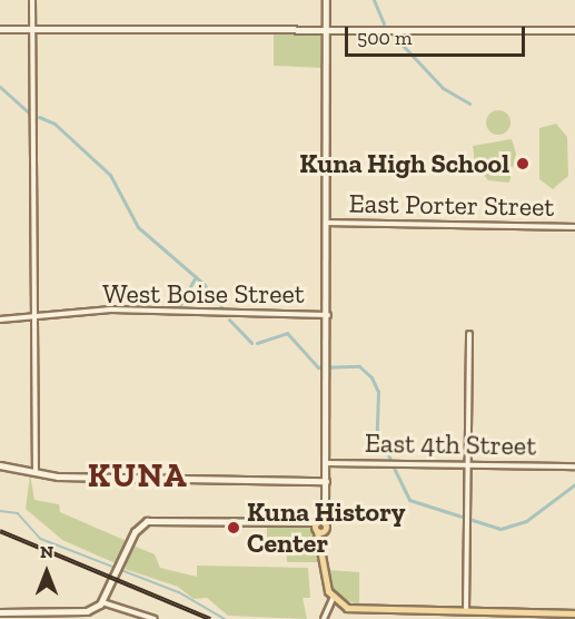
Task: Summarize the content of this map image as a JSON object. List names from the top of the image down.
{
  "streets": {
    "street": ["East Porter Street", "West Boise Street", "East 4th Street"]
  },
  "districts": ["KUNA"],
  "places": ["Kuna High School", "Kuna History Center"],
  "scale_bar": "500 m",
  "north": "top"
}
